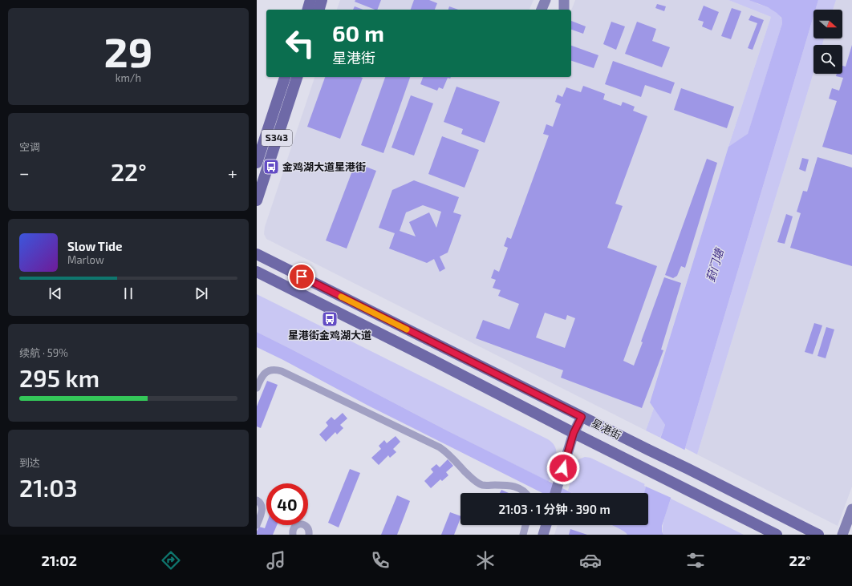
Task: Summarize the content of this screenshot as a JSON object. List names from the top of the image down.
{
  "streets": {
    "main road": ["S343", "星港街"]
  },
  "water": ["葑门塘"],
  "places": {
    "bus stop": ["金鸡湖大道星港街", "星港街金鸡湖大道"]
  },
  "north": "right",
  "page": {
    "tile": [
      ["29", "km/h"],
      "空调",
      ["续航 · 59%", "295 km"],
      ["到达", "21:03"]
    ],
    "turn": ["60 m", "星港街"],
    "heat": ["−", "22°", "+"],
    "song": ["Slow Tide", "Marlow"],
    "limit": "40",
    "trip": "21:03 · 1 分钟 · 390 m",
    "tabs": ["21:02", "22°"]
  }
}
